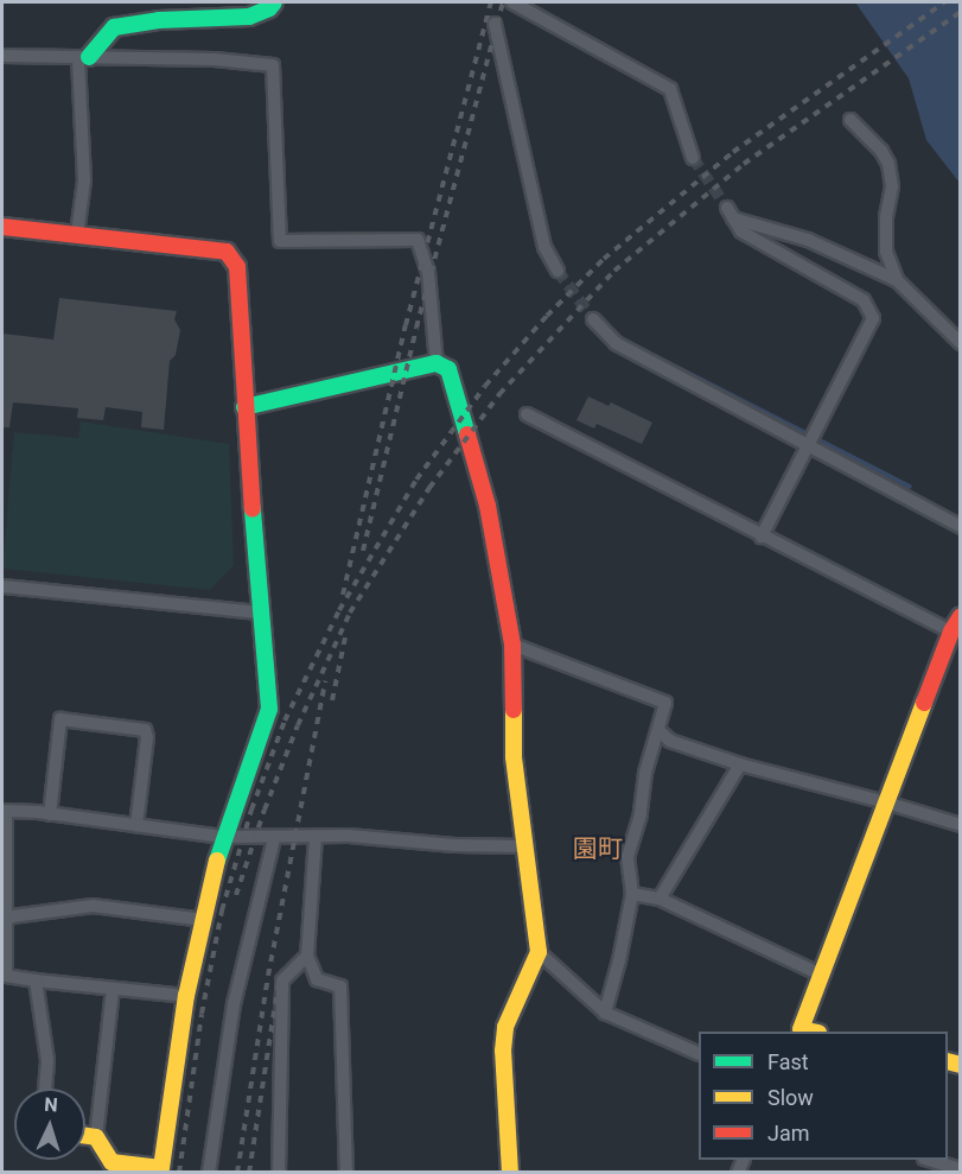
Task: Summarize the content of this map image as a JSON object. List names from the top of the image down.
{
  "districts": ["園町"],
  "legend": ["Fast", "Slow", "Jam"],
  "north": "top"
}
